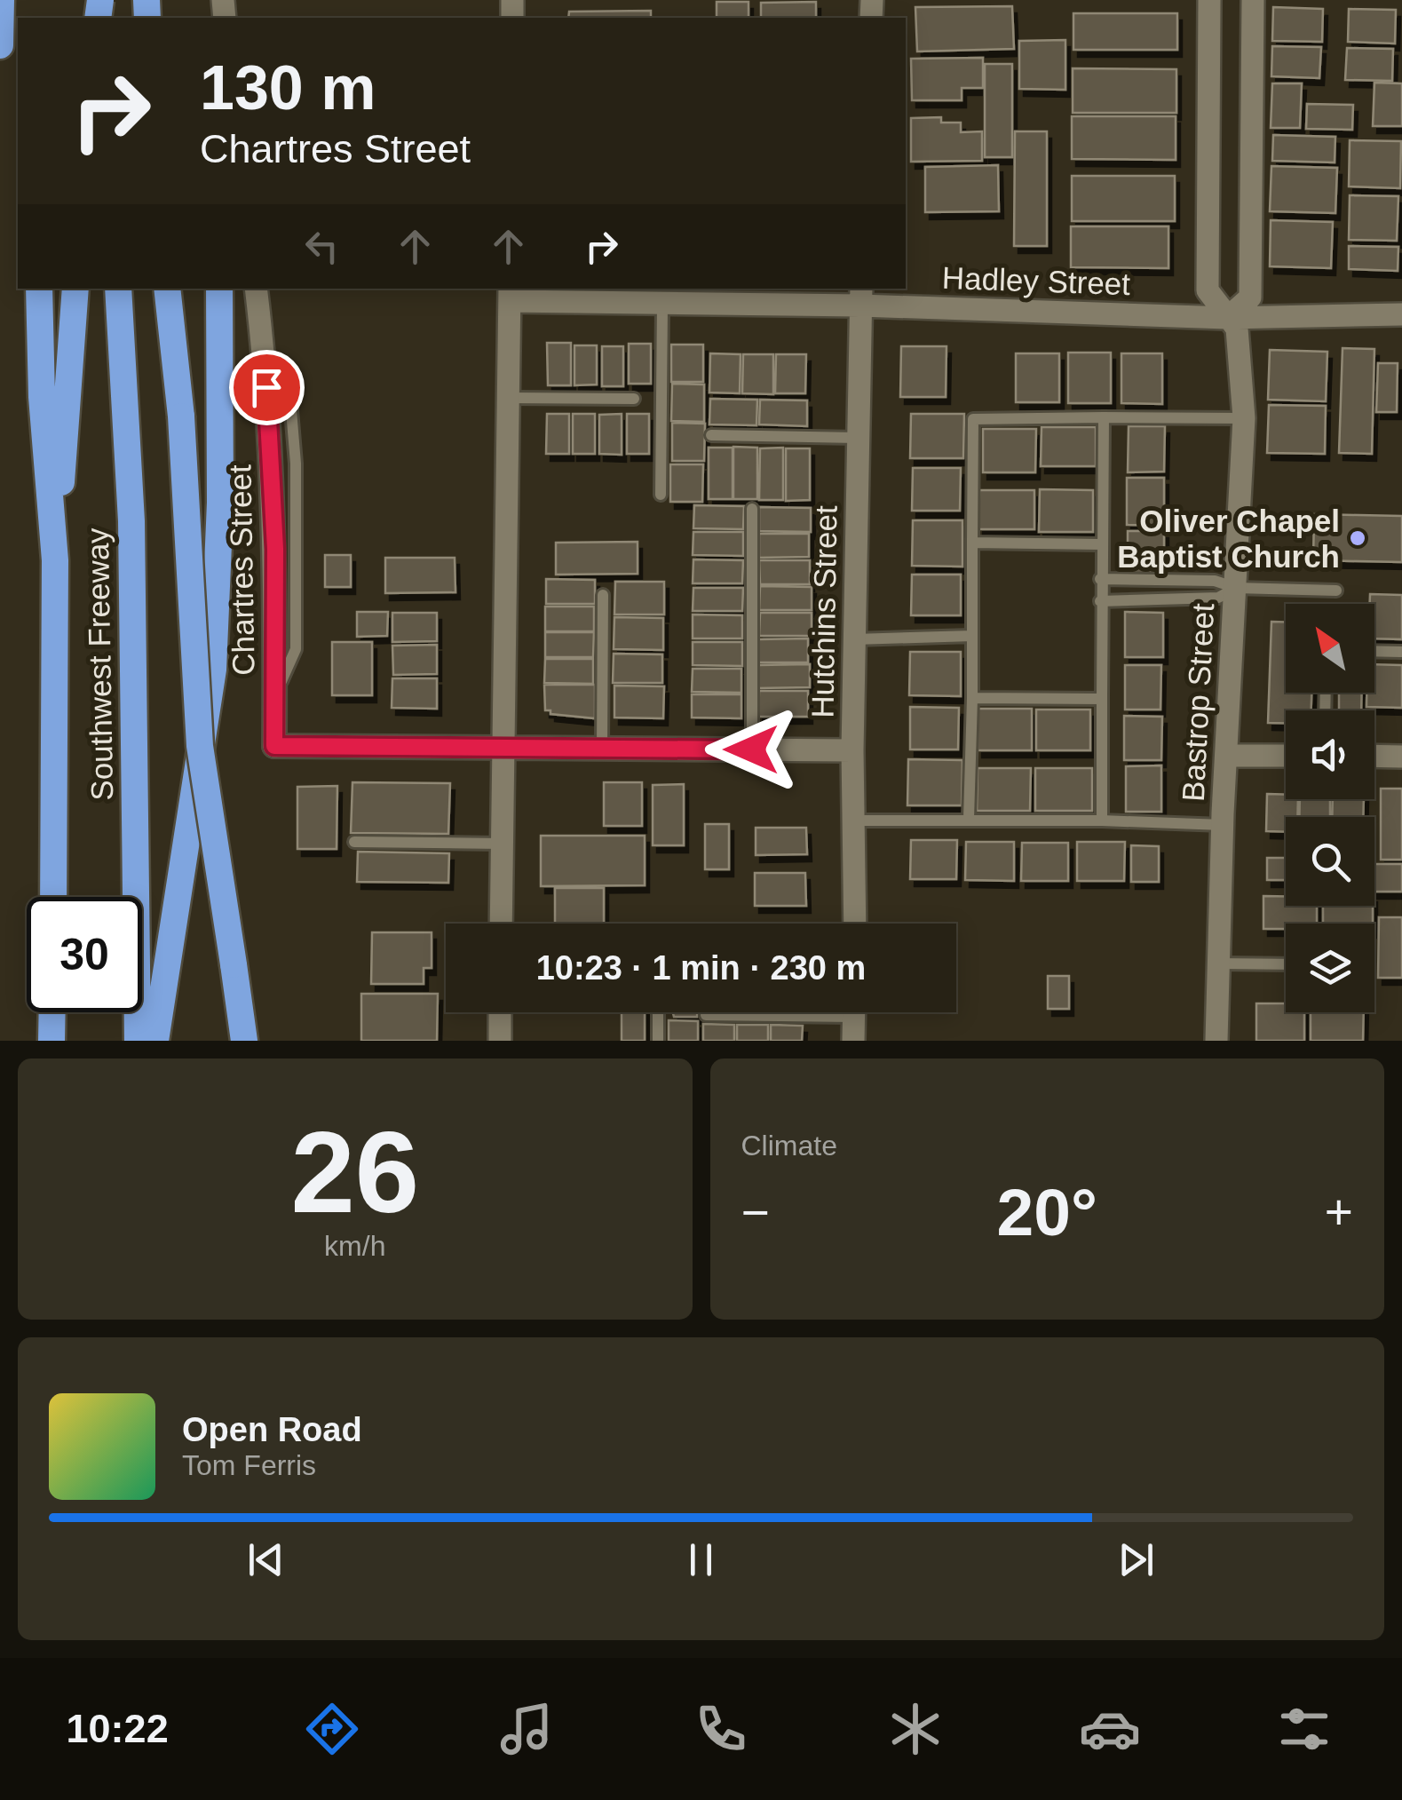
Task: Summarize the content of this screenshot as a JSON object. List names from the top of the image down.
{
  "streets": {
    "highway": ["Southwest Freeway"],
    "street": [
      "Hadley Street",
      "Chartres Street",
      "Hutchins Street",
      "Bastrop Street"
    ]
  },
  "crossings": [
    ["Hadley Street", "Hutchins Street"],
    ["Hadley Street", "Bastrop Street"]
  ],
  "places": ["Oliver Chapel Baptist Church"],
  "north": "top left",
  "page": {
    "turn": ["130 m", "Chartres Street"],
    "limit": "30",
    "trip": "10:23 · 1 min · 230 m",
    "tile": [
      ["26", "km/h"],
      "Climate"
    ],
    "heat": ["−", "20°", "+"],
    "song": ["Open Road", "Tom Ferris"],
    "tabs": "10:22"
  }
}
